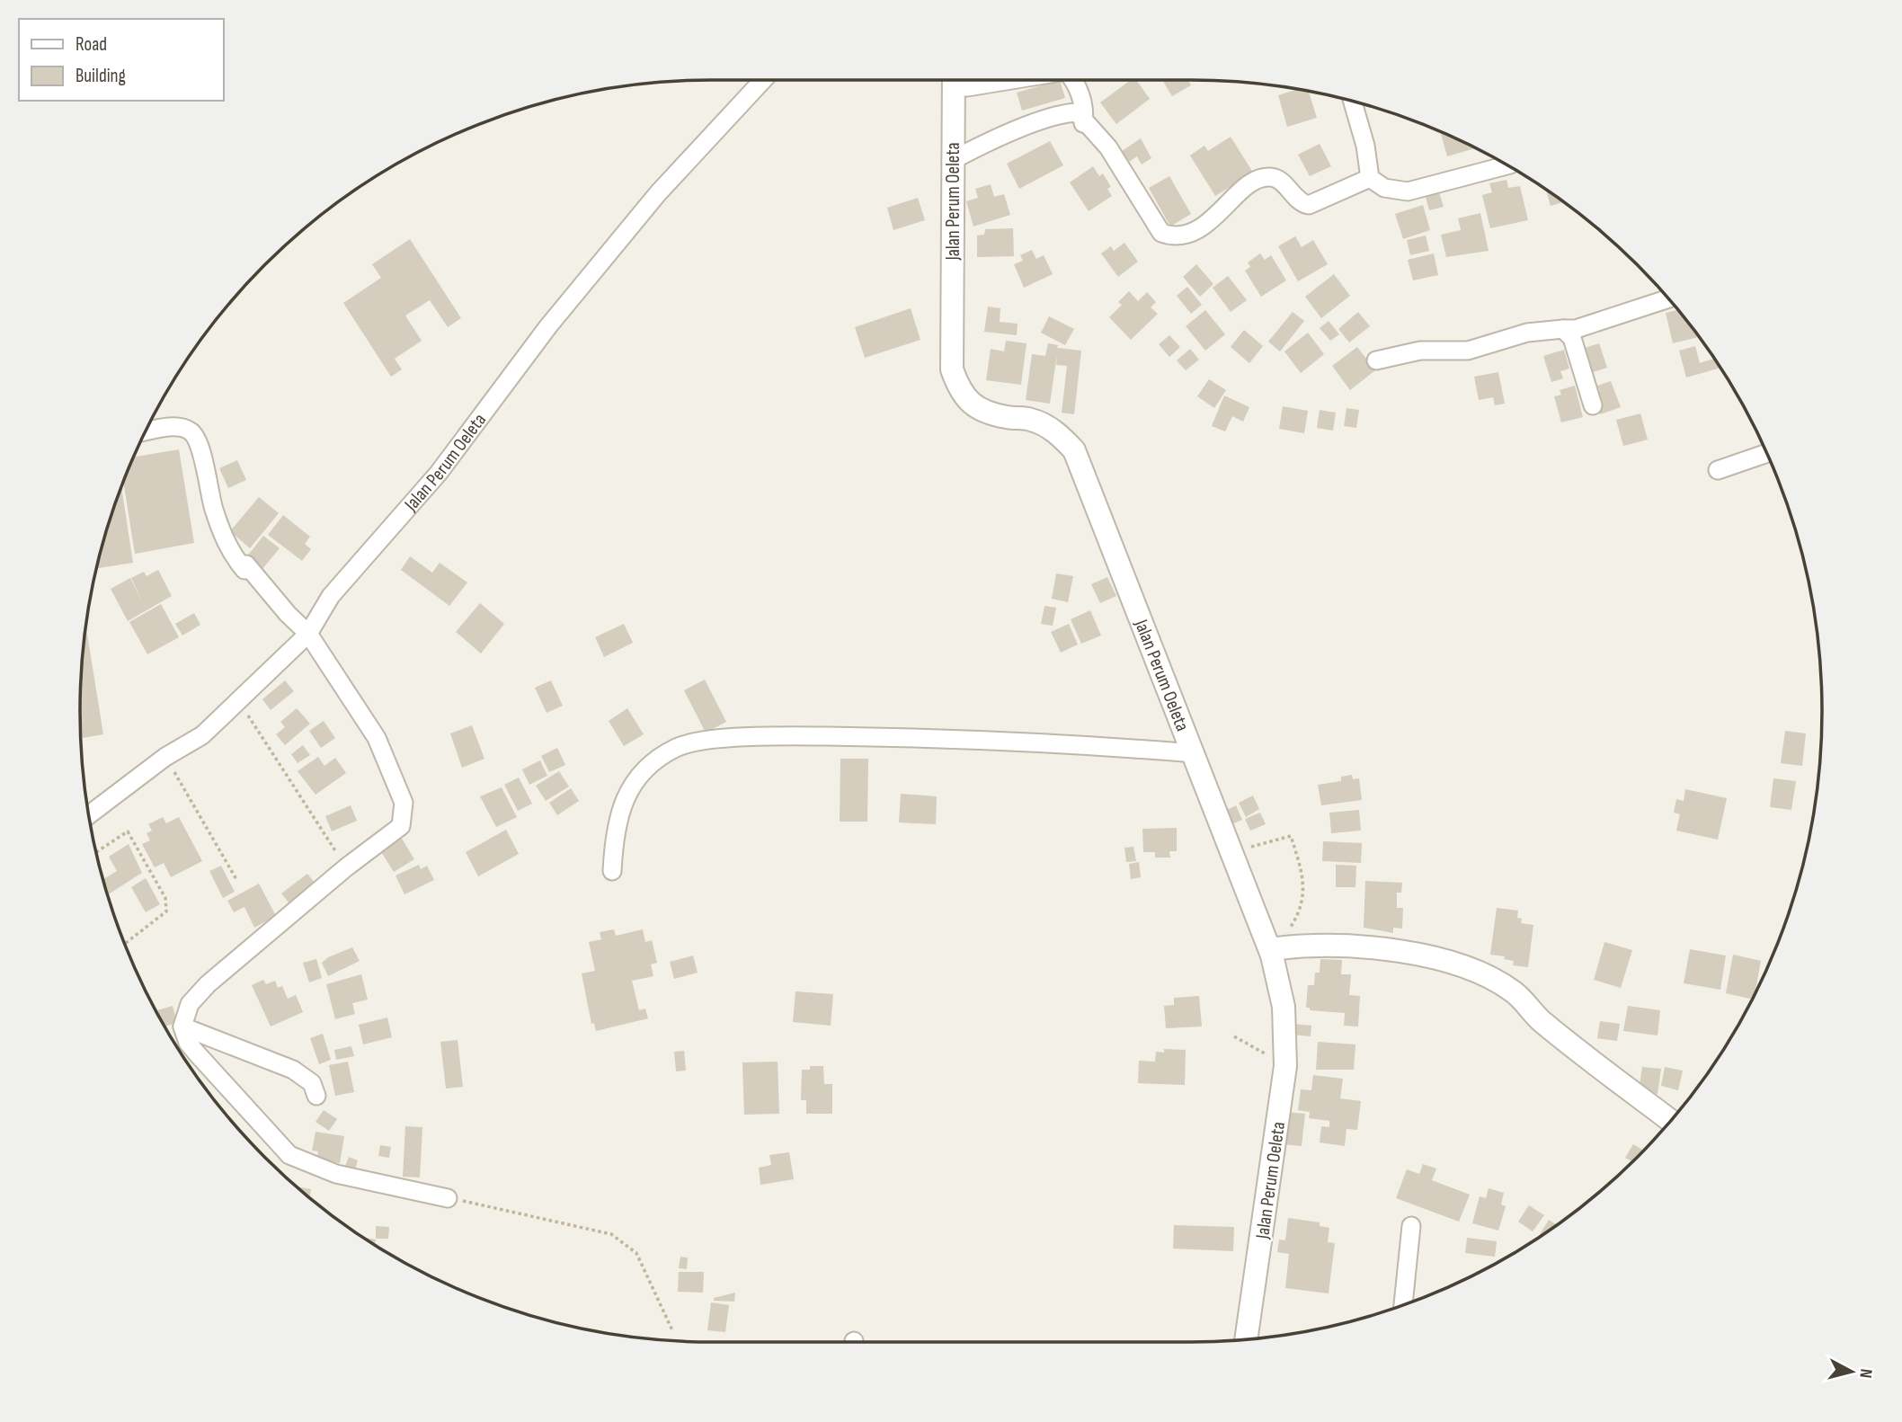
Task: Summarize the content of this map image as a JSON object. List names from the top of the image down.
{
  "streets": {
    "street": ["Jalan Perum Oeleta"]
  },
  "legend": ["Road", "Building"],
  "north": "right"
}
